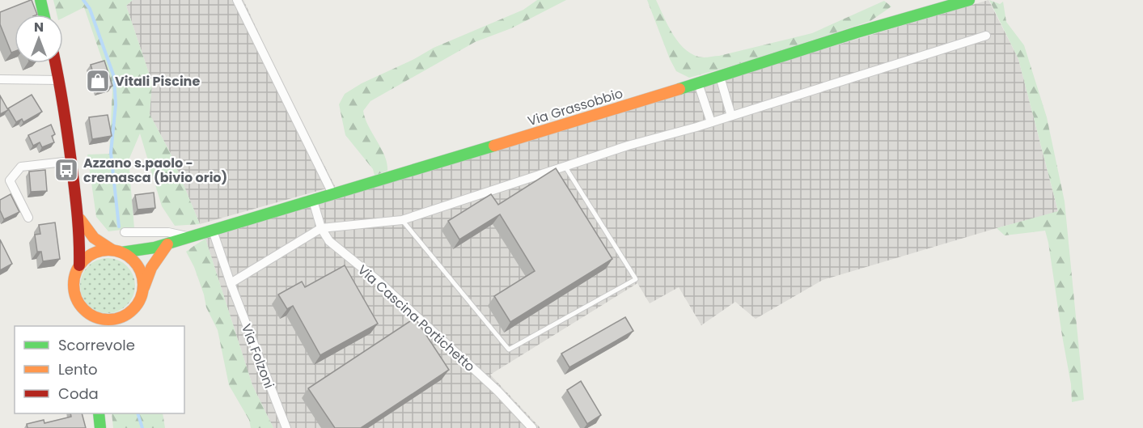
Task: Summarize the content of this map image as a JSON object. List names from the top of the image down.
{
  "streets": {
    "street": ["Via Grassobbio", "Via Cascina Portichetto", "Via Folzoni"]
  },
  "crossings": [
    ["Via Grassobbio", "Via Cascina Portichetto"],
    ["Via Grassobbio", "Via Folzoni"]
  ],
  "places": {
    "shop": ["Vitali Piscine"],
    "bus stop": ["Azzano s.paolo - cremasca (bivio orio)"]
  },
  "legend": ["Scorrevole", "Lento", "Coda"],
  "north": "top"
}
